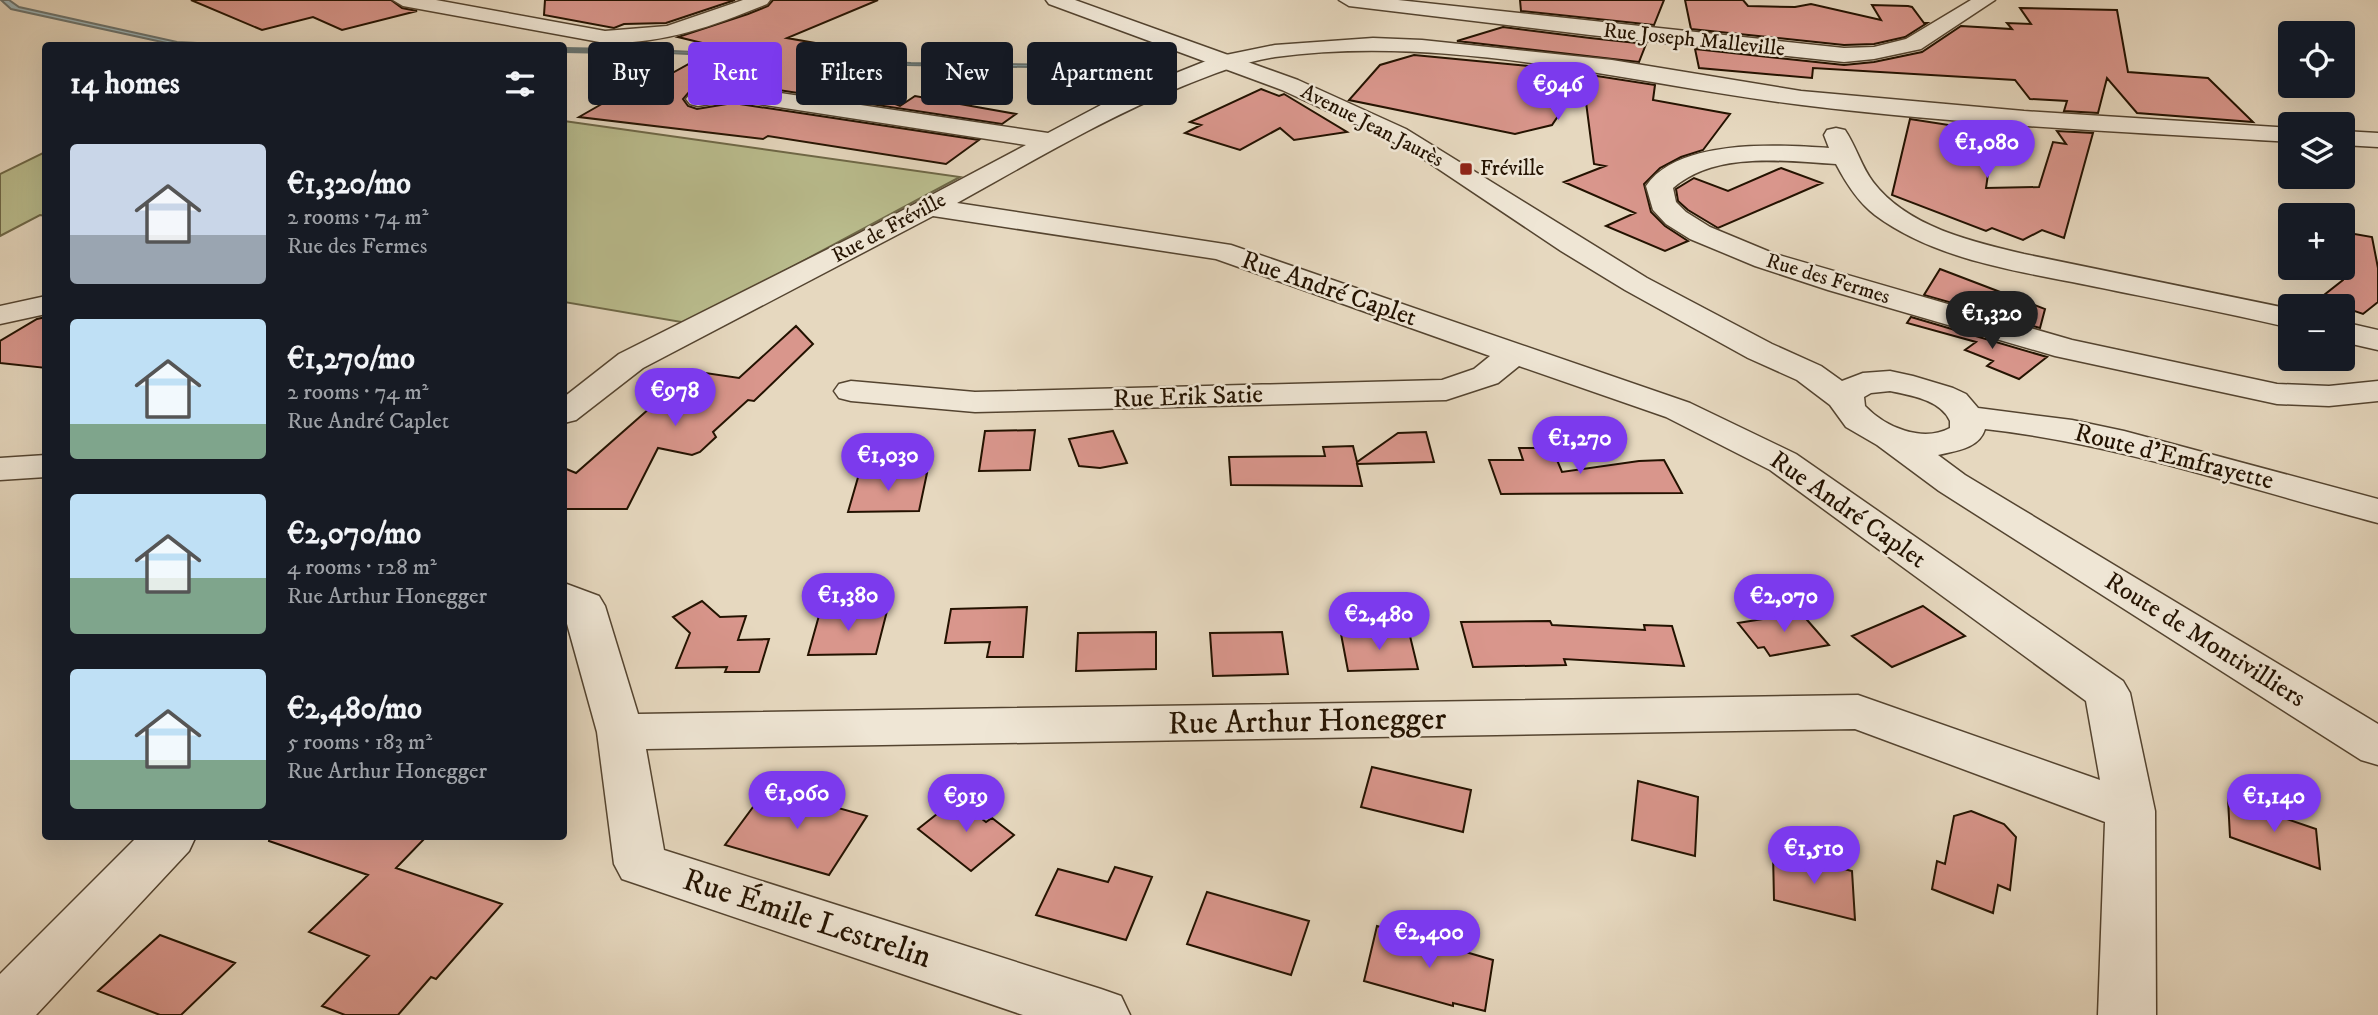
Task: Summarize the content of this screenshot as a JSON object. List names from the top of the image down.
{
  "streets": {
    "street": [
      "Rue Joseph Malleville",
      "Avenue Jean Jaurès",
      "Rue de Fréville",
      "Rue des Fermes",
      "Rue André Caplet",
      "Rue Erik Satie",
      "Route d'Emfrayette",
      "Route de Montivilliers",
      "Rue Arthur Honegger",
      "Rue Émile Lestrelin"
    ]
  },
  "crossings": [
    ["Avenue Jean Jaurès", "Rue de Fréville"],
    ["Avenue Jean Jaurès", "Route d'Emfrayette"],
    ["Avenue Jean Jaurès", "Route de Montivilliers"],
    ["Rue de Fréville", "Rue André Caplet"],
    ["Rue André Caplet", "Rue Erik Satie"],
    ["Rue André Caplet", "Rue Arthur Honegger"],
    ["Route d'Emfrayette", "Route de Montivilliers"],
    ["Rue Arthur Honegger", "Rue Émile Lestrelin"]
  ],
  "places": {
    "transit": ["Fréville"]
  },
  "page": {
    "map_buttons": ["+", "−"],
    "chip": [
      "Buy",
      "Rent",
      "Filters",
      "New",
      "Apartment"
    ],
    "heading": "14 homes",
    "price": [
      "€946",
      "€1,080",
      "€1,320",
      "€978",
      "€1,270",
      "€1,030",
      "€1,380",
      "€2,070",
      "€2,480",
      "€1,060",
      "€919",
      "€1,140",
      "€1,510",
      "€2,400"
    ],
    "list": [
      {
        "name": "€1,320/mo",
        "note": "2 rooms · 74 m² · Rue des Fermes"
      },
      {
        "name": "€1,270/mo",
        "note": "2 rooms · 74 m² · Rue André Caplet"
      },
      {
        "name": "€2,070/mo",
        "note": "4 rooms · 128 m² · Rue Arthur Honegger"
      },
      {
        "name": "€2,480/mo",
        "note": "5 rooms · 183 m² · Rue Arthur Honegger"
      }
    ]
  }
}
